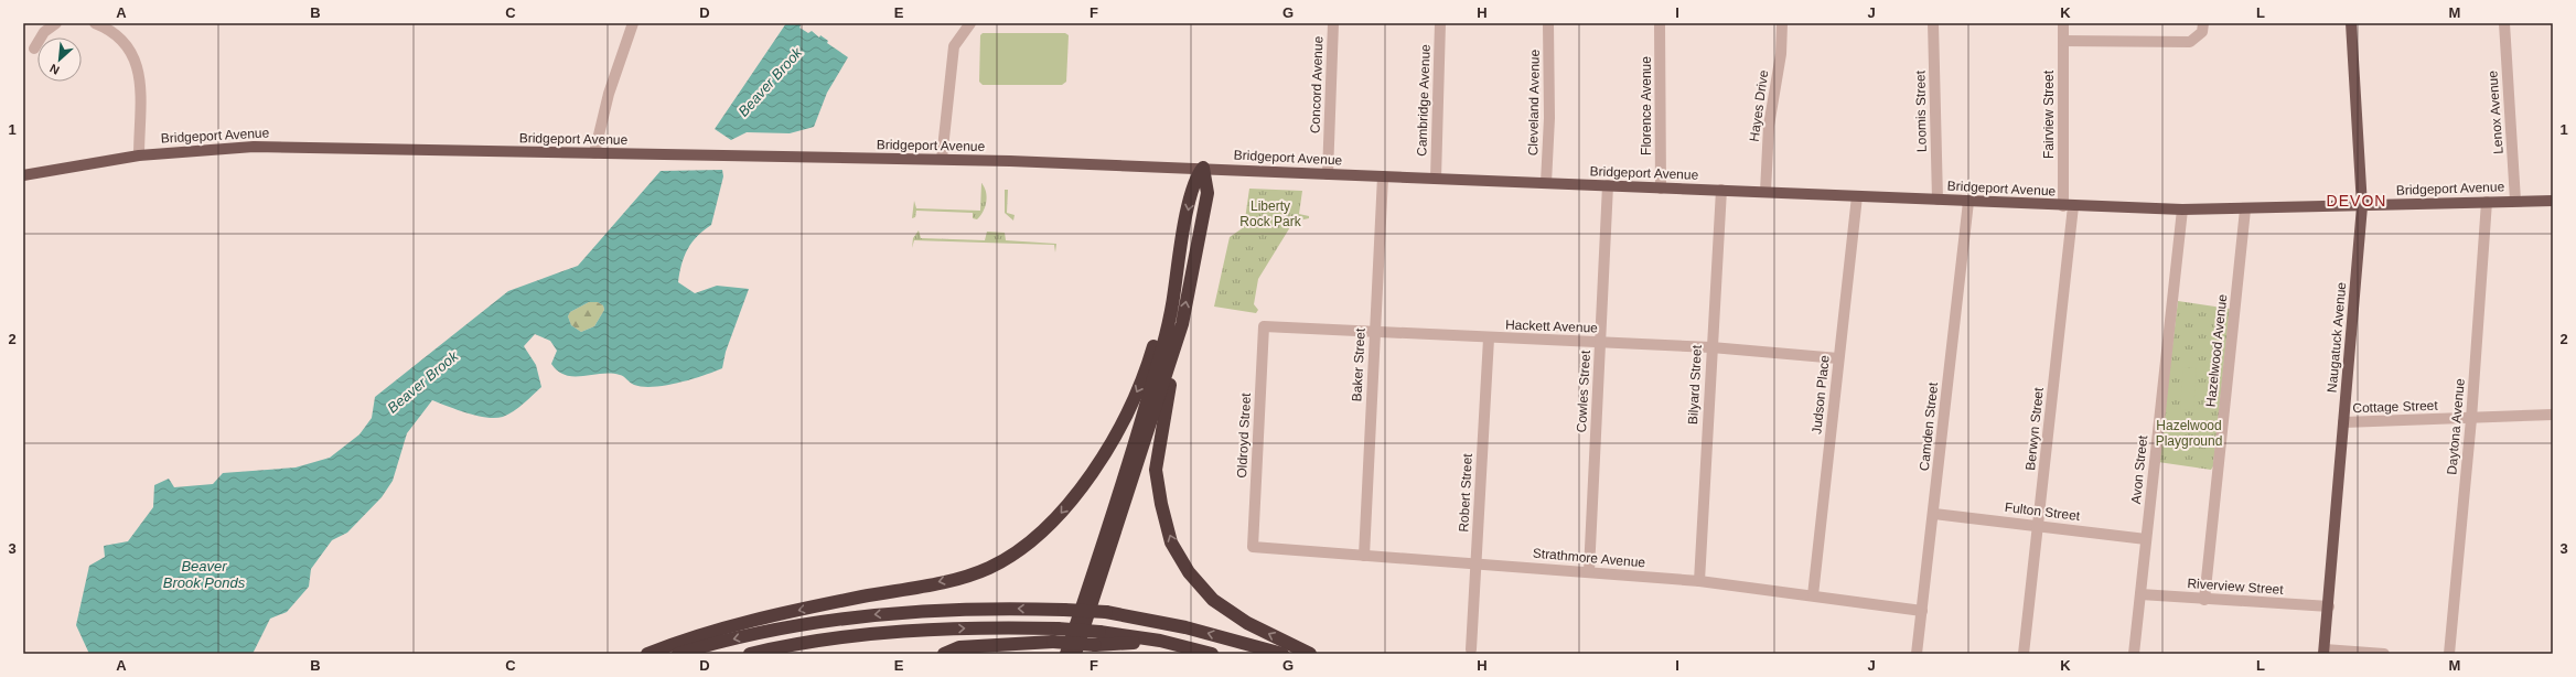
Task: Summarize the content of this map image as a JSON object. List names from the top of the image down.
{
  "streets": {
    "main road": ["Bridgeport Avenue", "Naugatuck Avenue"],
    "street": [
      "Concord Avenue",
      "Cambridge Avenue",
      "Cleveland Avenue",
      "Florence Avenue",
      "Hayes Drive",
      "Loomis Street",
      "Lenox Avenue",
      "Fairview Street",
      "Hackett Avenue",
      "Hazelwood Avenue",
      "Baker Street",
      "Bilyard Street",
      "Cowles Street",
      "Judson Place",
      "Cottage Street",
      "Camden Street",
      "Daytona Avenue",
      "Berwyn Street",
      "Oldroyd Street",
      "Avon Street",
      "Robert Street",
      "Fulton Street",
      "Strathmore Avenue",
      "Riverview Street"
    ]
  },
  "crossings": [
    ["Concord Avenue", "Bridgeport Avenue"],
    ["Cambridge Avenue", "Bridgeport Avenue"],
    ["Cleveland Avenue", "Bridgeport Avenue"],
    ["Florence Avenue", "Bridgeport Avenue"],
    ["Hayes Drive", "Bridgeport Avenue"],
    ["Loomis Street", "Bridgeport Avenue"],
    ["Lenox Avenue", "Bridgeport Avenue"],
    ["Fairview Street", "Bridgeport Avenue"],
    ["Fairview Street", "Berwyn Street"],
    ["Bridgeport Avenue", "Naugatuck Avenue"],
    ["Bridgeport Avenue", "Hazelwood Avenue"],
    ["Bridgeport Avenue", "Baker Street"],
    ["Bridgeport Avenue", "Bilyard Street"],
    ["Bridgeport Avenue", "Cowles Street"],
    ["Bridgeport Avenue", "Judson Place"],
    ["Bridgeport Avenue", "Camden Street"],
    ["Bridgeport Avenue", "Daytona Avenue"],
    ["Bridgeport Avenue", "Berwyn Street"],
    ["Bridgeport Avenue", "Avon Street"],
    ["Hackett Avenue", "Baker Street"],
    ["Hackett Avenue", "Bilyard Street"],
    ["Hackett Avenue", "Cowles Street"],
    ["Hackett Avenue", "Judson Place"],
    ["Hackett Avenue", "Oldroyd Street"],
    ["Hackett Avenue", "Robert Street"],
    ["Naugatuck Avenue", "Cottage Street"],
    ["Naugatuck Avenue", "Riverview Street"],
    ["Hazelwood Avenue", "Riverview Street"],
    ["Baker Street", "Strathmore Avenue"],
    ["Bilyard Street", "Strathmore Avenue"],
    ["Cowles Street", "Strathmore Avenue"],
    ["Judson Place", "Strathmore Avenue"],
    ["Cottage Street", "Daytona Avenue"],
    ["Camden Street", "Fulton Street"],
    ["Camden Street", "Strathmore Avenue"],
    ["Berwyn Street", "Fulton Street"],
    ["Oldroyd Street", "Strathmore Avenue"],
    ["Avon Street", "Fulton Street"],
    ["Avon Street", "Riverview Street"],
    ["Robert Street", "Strathmore Avenue"]
  ],
  "districts": ["DEVON"],
  "water": ["Beaver Brook", "Beaver Brook Ponds"],
  "parks": ["Liberty Rock Park", "Hazelwood Playground"],
  "north": "bottom left",
  "grid": {
    "columns": [
      "A",
      "B",
      "C",
      "D",
      "E",
      "F",
      "G",
      "H",
      "I",
      "J",
      "K",
      "L",
      "M"
    ],
    "rows": ["1", "2", "3"]
  }
}
